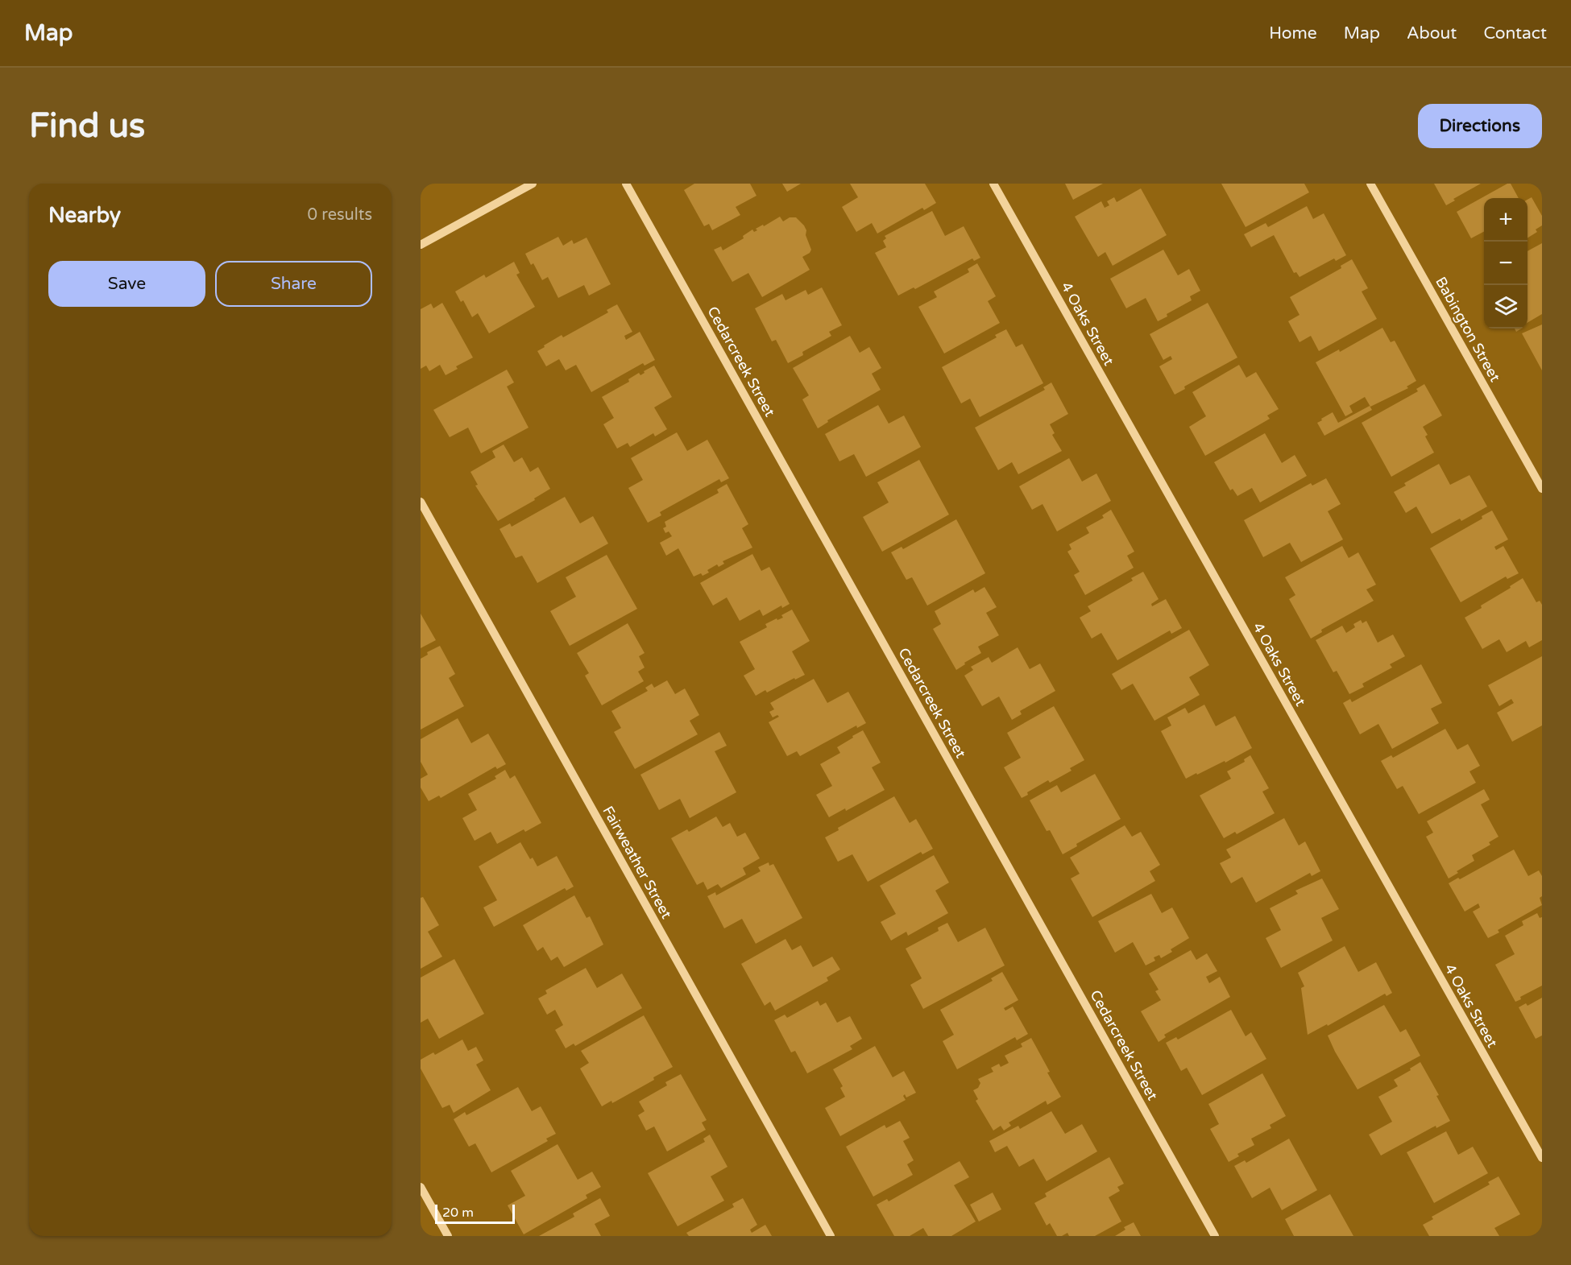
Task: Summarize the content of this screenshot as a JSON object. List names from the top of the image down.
{
  "streets": {
    "street": [
      "4 Oaks Street",
      "Babington Street",
      "Cedarcreek Street",
      "Fairweather Street"
    ]
  },
  "scale_bar": "20 m",
  "page": {
    "header": "Map",
    "nav": [
      "Home",
      "Map",
      "About",
      "Contact"
    ],
    "buttons": [
      "Directions",
      ["Save", "Share"]
    ],
    "title": "Find us",
    "heading": ["Nearby", "0 results"],
    "map_buttons": ["+", "−"],
    "scale": "20 m"
  }
}
